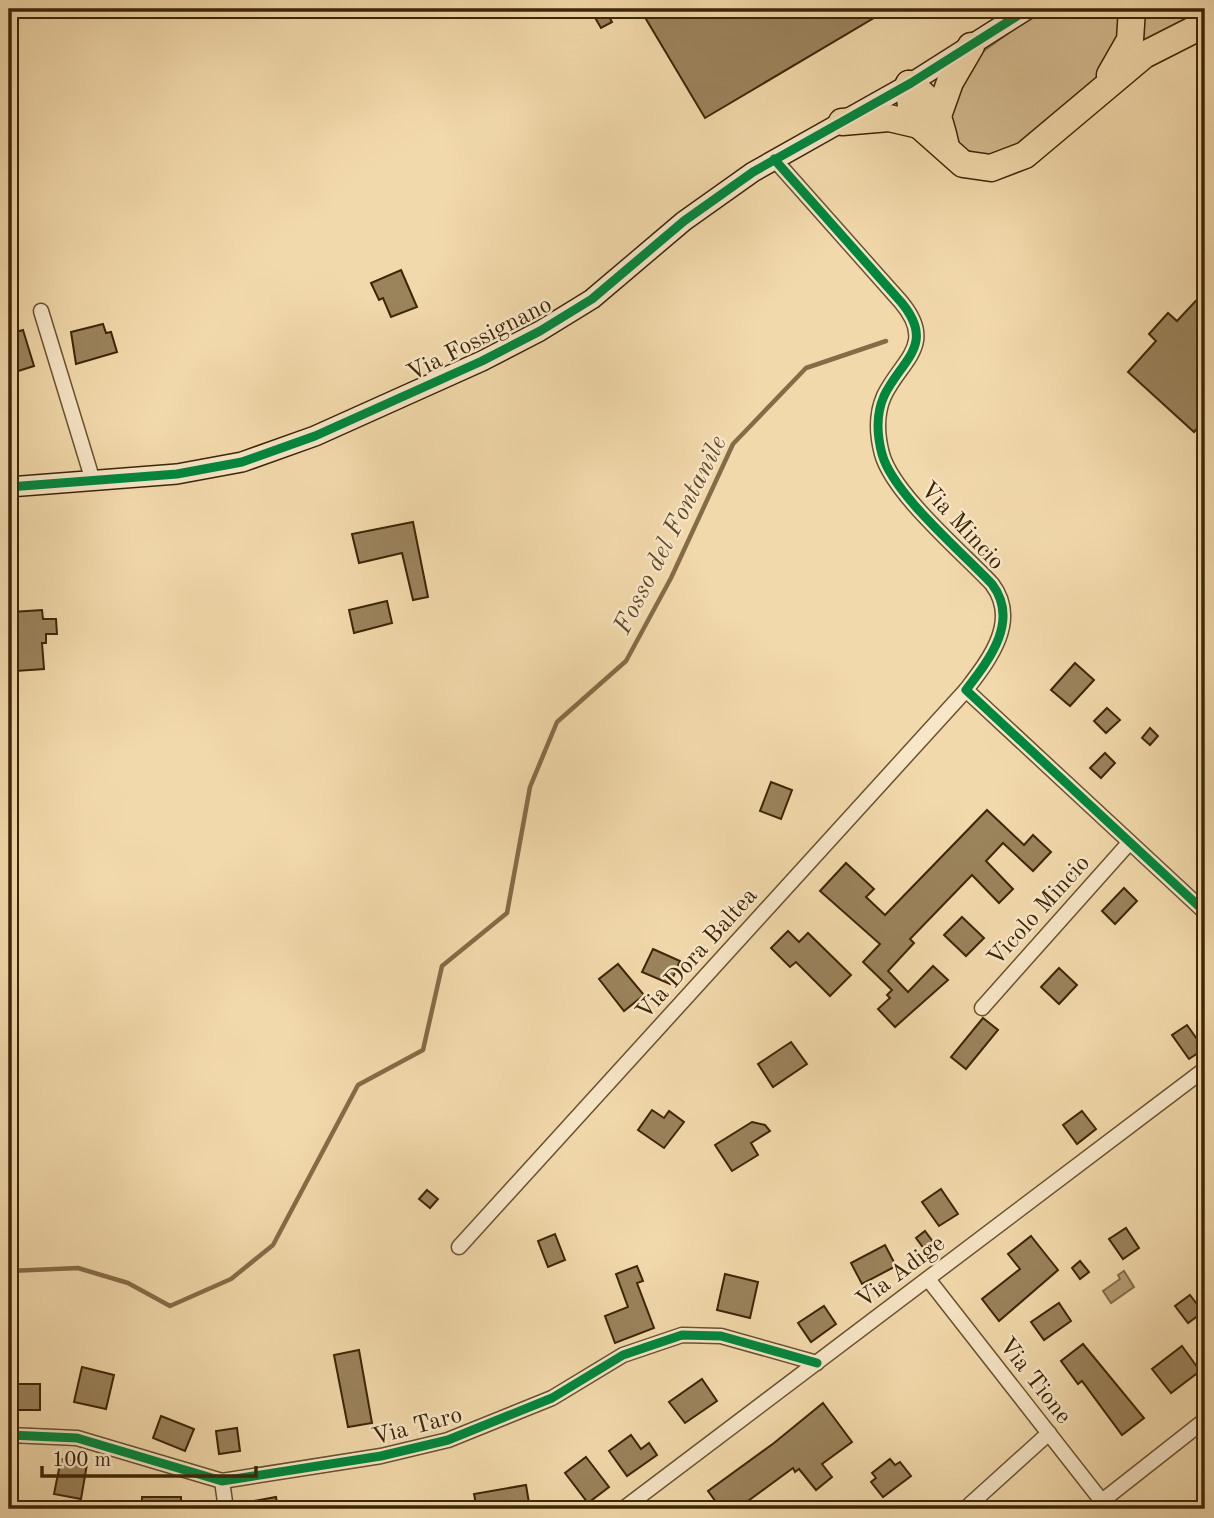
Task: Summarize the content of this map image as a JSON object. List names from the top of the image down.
{
  "streets": {
    "street": [
      "Via Fossignano",
      "Via Mincio",
      "Vicolo Mincio",
      "Via Dora Baltea",
      "Via Adige",
      "Via Tione",
      "Via Taro"
    ]
  },
  "crossings": [
    ["Via Fossignano", "Via Mincio"],
    ["Via Mincio", "Via Dora Baltea"],
    ["Via Adige", "Via Tione"],
    ["Via Adige", "Via Taro"]
  ],
  "water": ["Fosso del Fontanile"],
  "scale_bar": "100 m"
}
